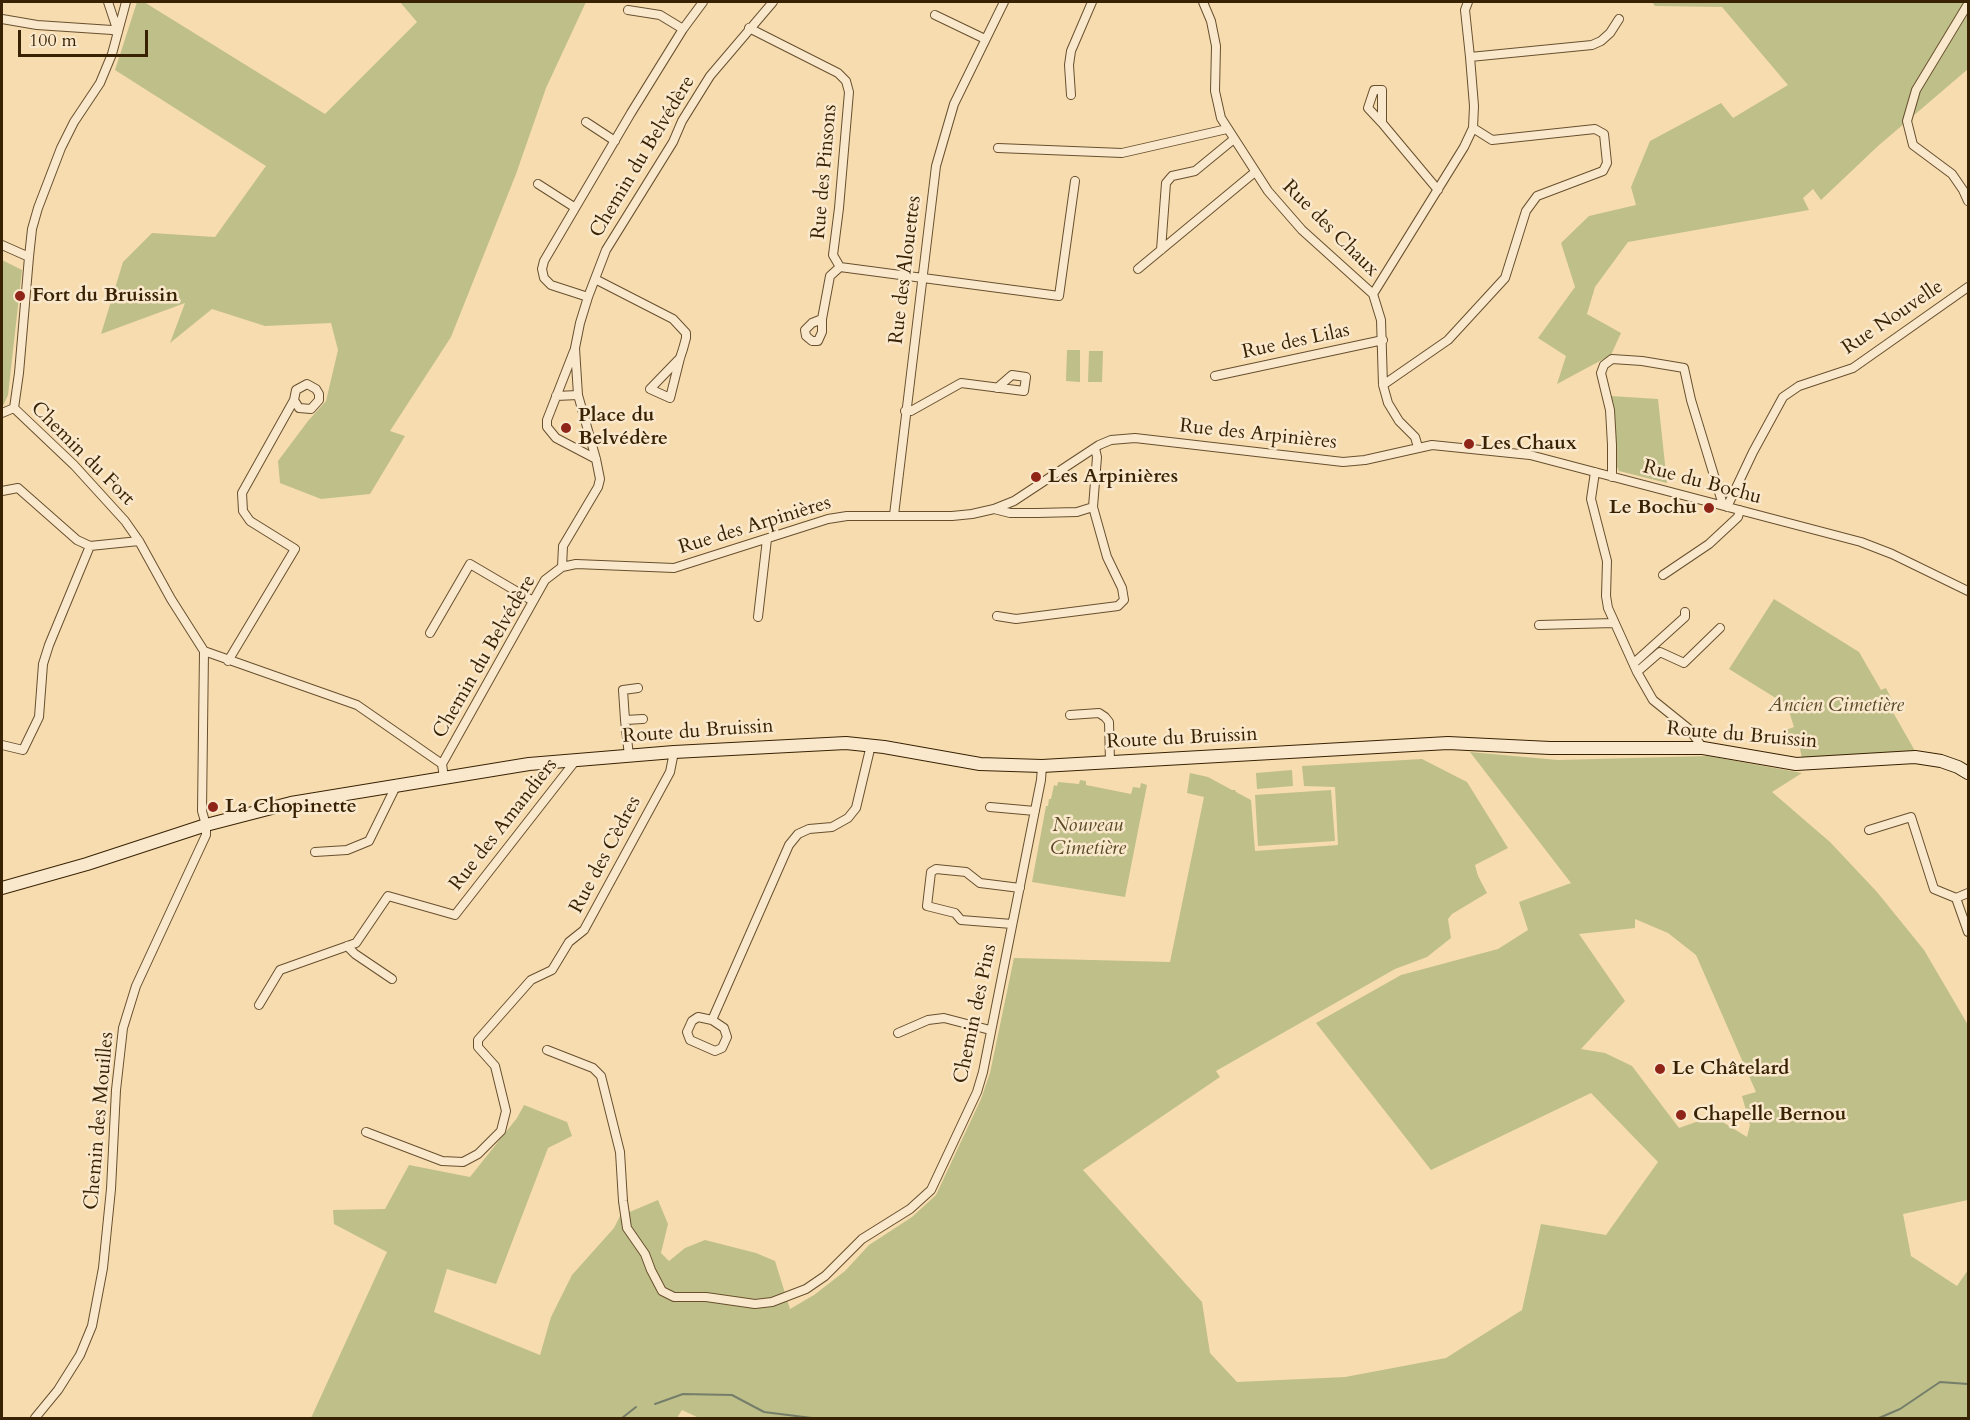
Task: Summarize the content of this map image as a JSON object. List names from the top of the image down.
{
  "streets": {
    "street": [
      "Chemin du Belvédère",
      "Rue des Pinsons",
      "Rue des Chaux",
      "Rue des Alouettes",
      "Rue Nouvelle",
      "Rue des Lilas",
      "Rue des Arpinières",
      "Chemin du Fort",
      "Rue du Bochu",
      "Route du Bruissin",
      "Rue des Amandiers",
      "Rue des Cèdres",
      "Chemin des Pins",
      "Chemin des Mouilles"
    ]
  },
  "crossings": [
    ["Chemin du Belvédère", "Rue des Pinsons"],
    ["Chemin du Belvédère", "Rue des Arpinières"],
    ["Chemin du Belvédère", "Route du Bruissin"],
    ["Rue des Pinsons", "Rue des Alouettes"],
    ["Rue des Chaux", "Rue des Lilas"],
    ["Rue des Chaux", "Rue des Arpinières"],
    ["Rue des Chaux", "Rue du Bochu"],
    ["Rue des Alouettes", "Rue des Arpinières"],
    ["Rue Nouvelle", "Rue du Bochu"],
    ["Rue des Arpinières", "Rue du Bochu"],
    ["Route du Bruissin", "Rue des Amandiers"],
    ["Route du Bruissin", "Rue des Cèdres"],
    ["Route du Bruissin", "Chemin des Pins"],
    ["Route du Bruissin", "Chemin des Mouilles"]
  ],
  "parks": ["Ancien Cimetière", "Nouveau Cimetière"],
  "places": [
    "Fort du Bruissin",
    "Place du Belvédère",
    "Les Chaux",
    "Les Arpinières",
    "Le Bochu",
    "La Chopinette",
    "Le Châtelard",
    "Chapelle Bernou"
  ],
  "scale_bar": "100 m"
}
